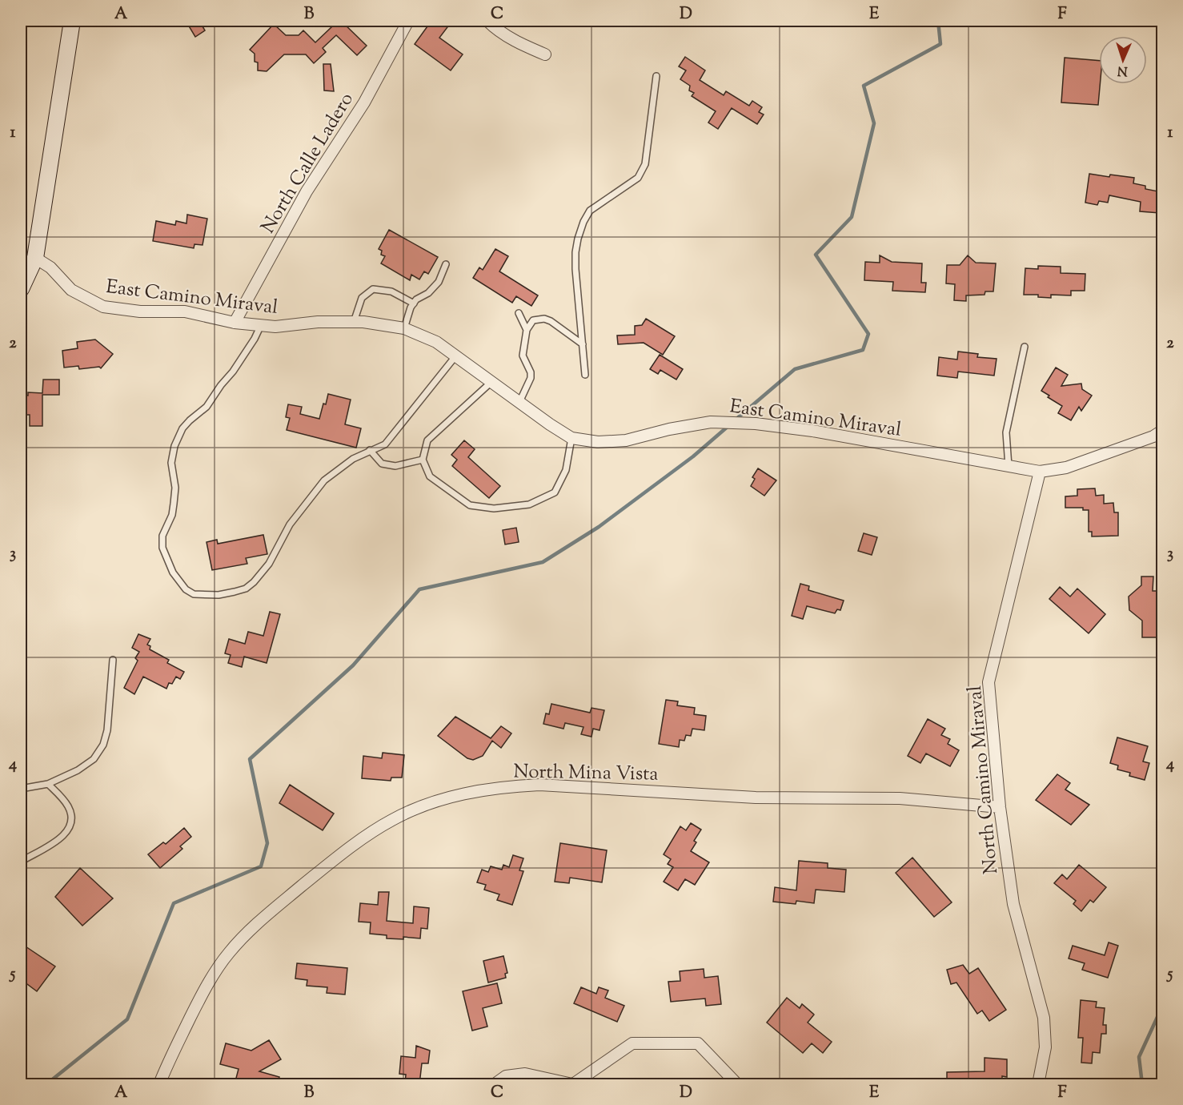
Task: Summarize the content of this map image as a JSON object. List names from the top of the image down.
{
  "streets": {
    "street": [
      "North Calle Ladero",
      "East Camino Miraval",
      "North Mina Vista",
      "North Camino Miraval"
    ]
  },
  "crossings": [
    ["North Calle Ladero", "East Camino Miraval"],
    ["East Camino Miraval", "North Camino Miraval"],
    ["North Mina Vista", "North Camino Miraval"]
  ],
  "north": "bottom",
  "grid": {
    "columns": [
      "A",
      "B",
      "C",
      "D",
      "E",
      "F"
    ],
    "rows": [
      "1",
      "2",
      "3",
      "4",
      "5"
    ]
  }
}
